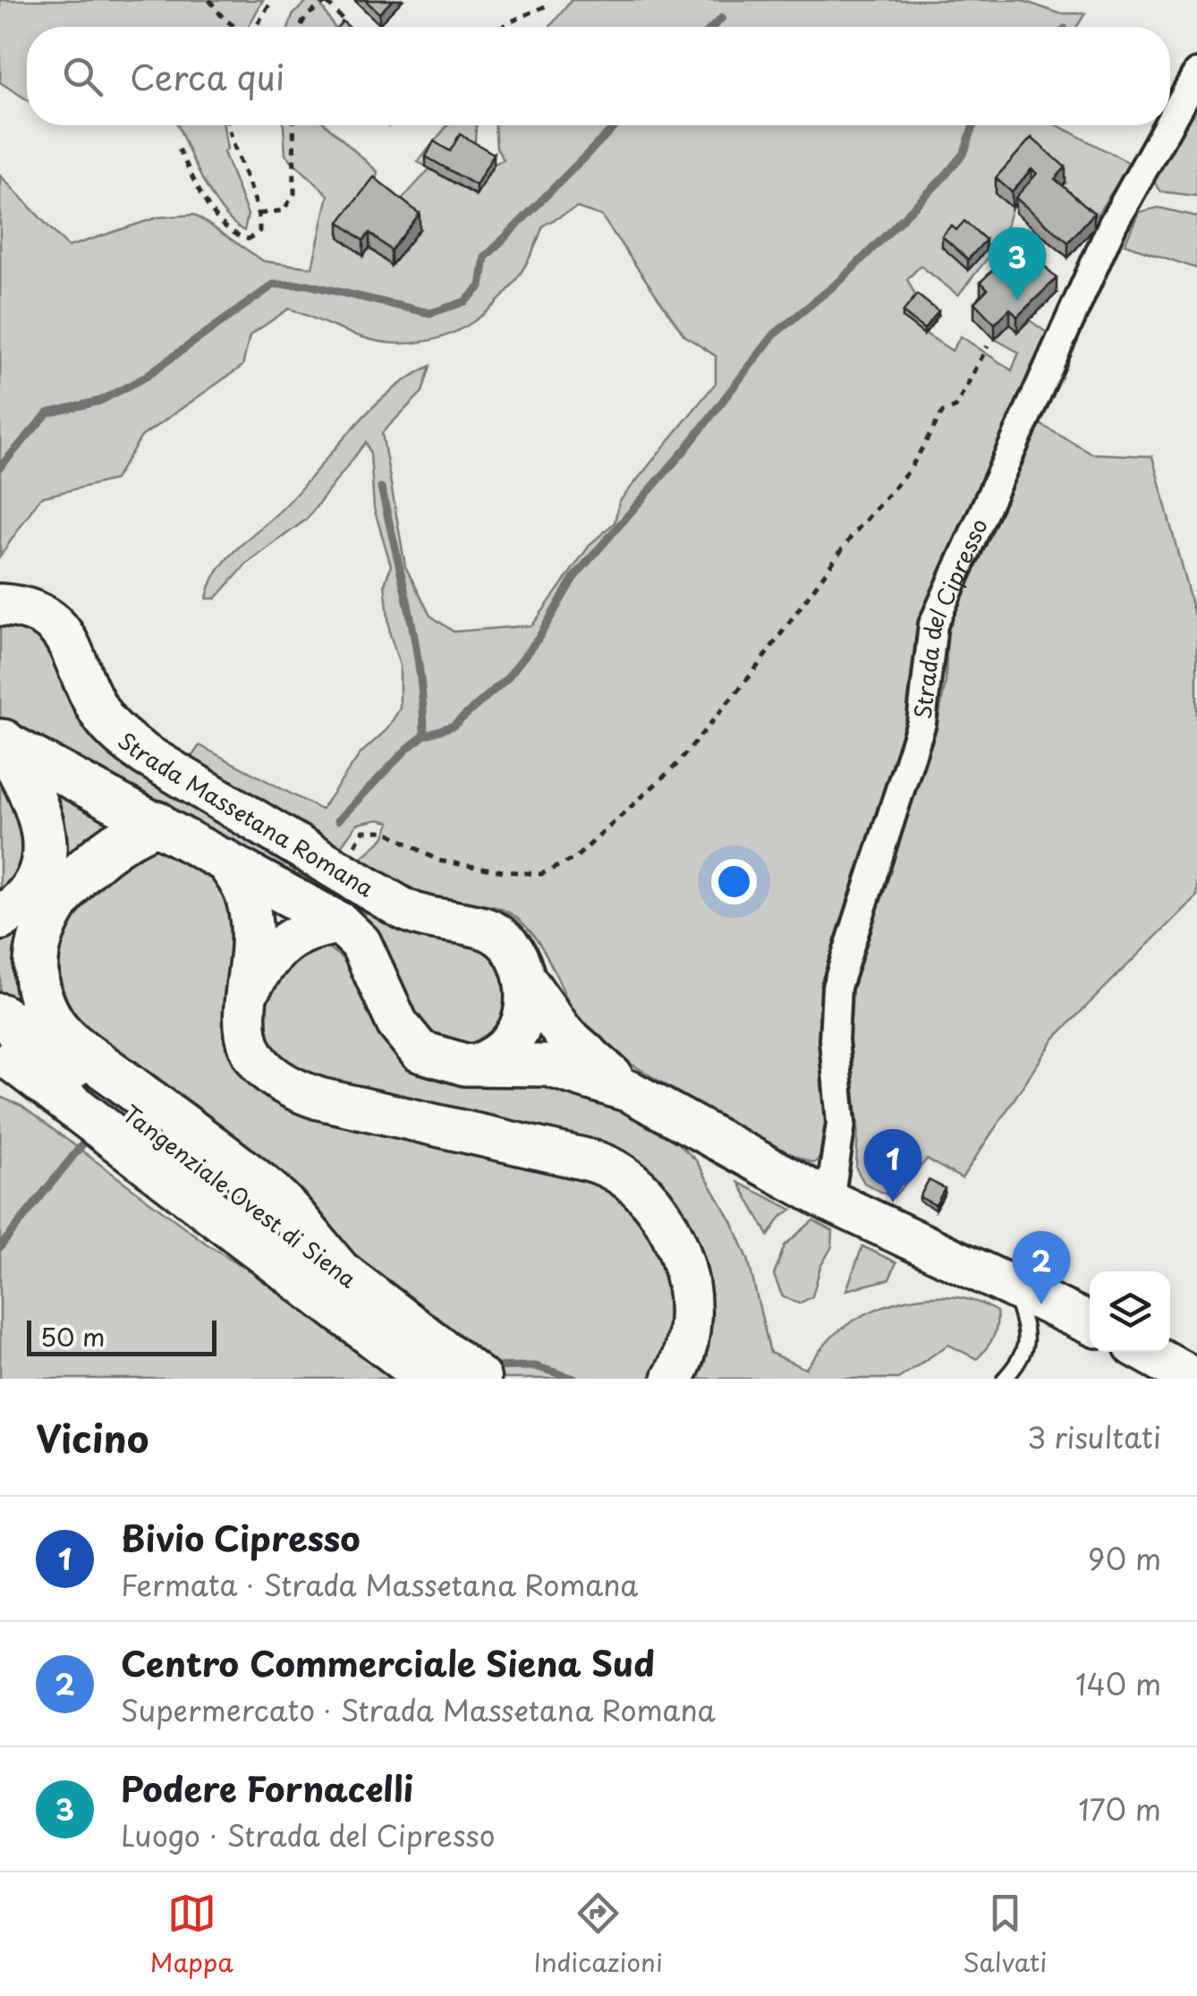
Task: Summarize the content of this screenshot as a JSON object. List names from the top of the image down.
{
  "streets": {
    "highway": ["Tangenziale Ovest di Siena"],
    "main road": ["Strada Massetana Romana"],
    "street": ["Strada del Cipresso"]
  },
  "crossings": [
    ["Strada del Cipresso", "Strada Massetana Romana"]
  ],
  "scale_bar": "50 m",
  "page": {
    "search": "Cerca qui",
    "pins": ["3", "1", "2"],
    "scale": "50 m",
    "heading": ["Vicino", "3 risultati"],
    "list": [
      {
        "mark": "1",
        "name": "Bivio Cipresso",
        "note": "Fermata · Strada Massetana Romana",
        "value": "90 m"
      },
      {
        "mark": "2",
        "name": "Centro Commerciale Siena Sud",
        "note": "Supermercato · Strada Massetana Romana",
        "value": "140 m"
      },
      {
        "mark": "3",
        "name": "Podere Fornacelli",
        "note": "Luogo · Strada del Cipresso",
        "value": "170 m"
      }
    ],
    "nav": ["Mappa", "Indicazioni", "Salvati"]
  }
}
